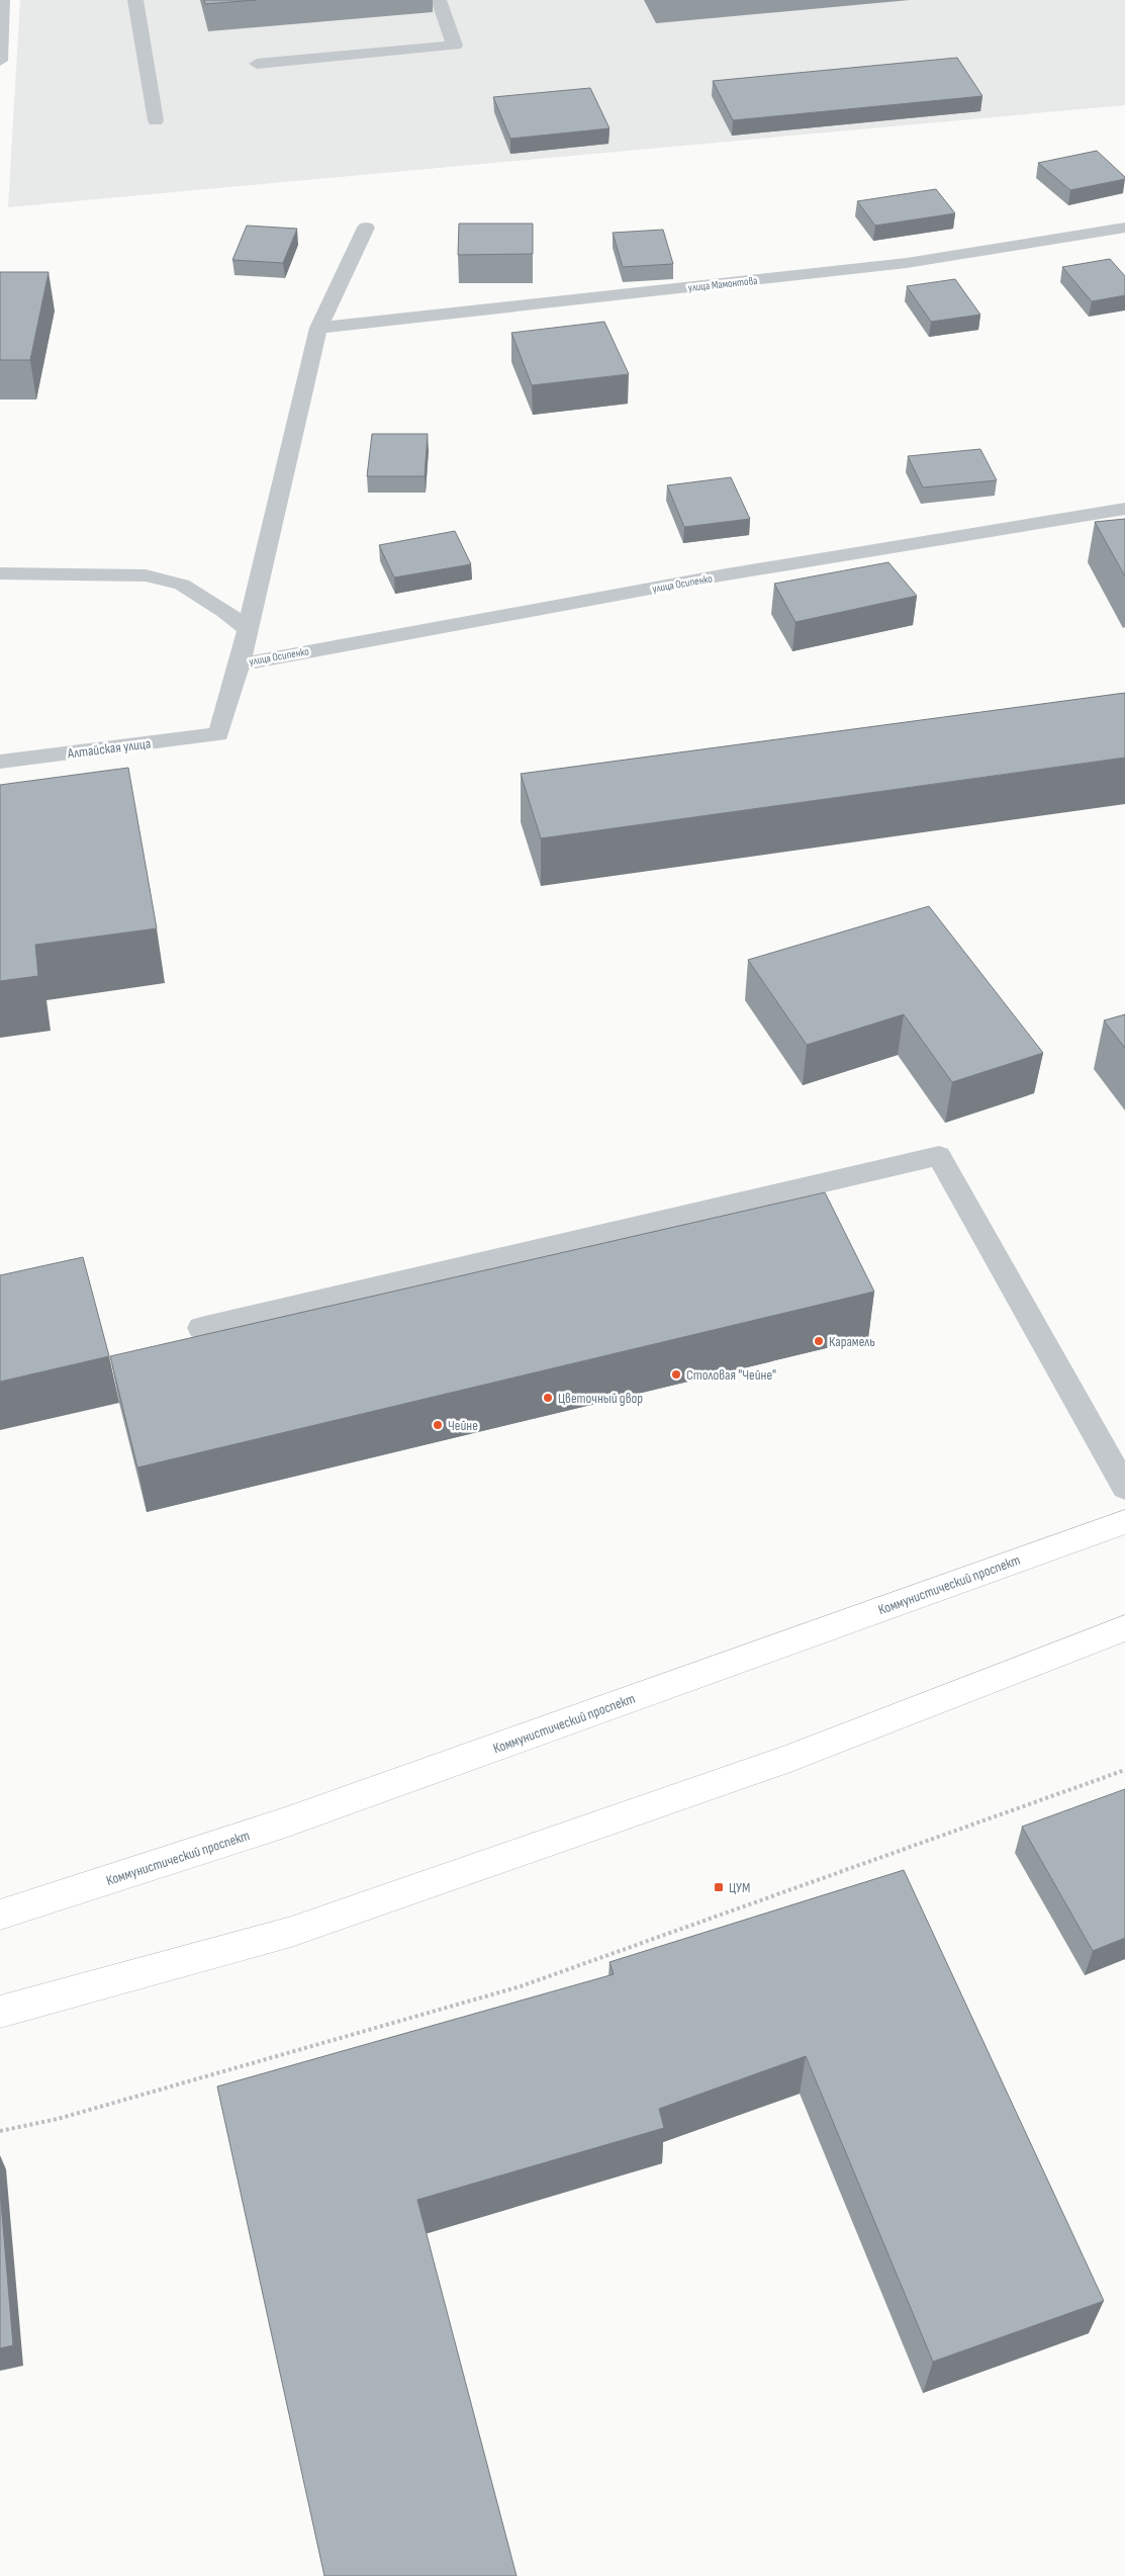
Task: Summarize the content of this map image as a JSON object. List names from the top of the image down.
{
  "streets": {
    "main road": ["Коммунистический проспект"],
    "street": ["улица Мамонтова", "улица Осипенко", "Алтайская улица"]
  },
  "crossings": [
    ["улица Осипенко", "Алтайская улица"]
  ],
  "places": {
    "other": [
      "Карамель",
      "Столовая \"Чейне\"",
      "Цветочный двор",
      "Чейне"
    ],
    "transit": ["ЦУМ"]
  }
}
